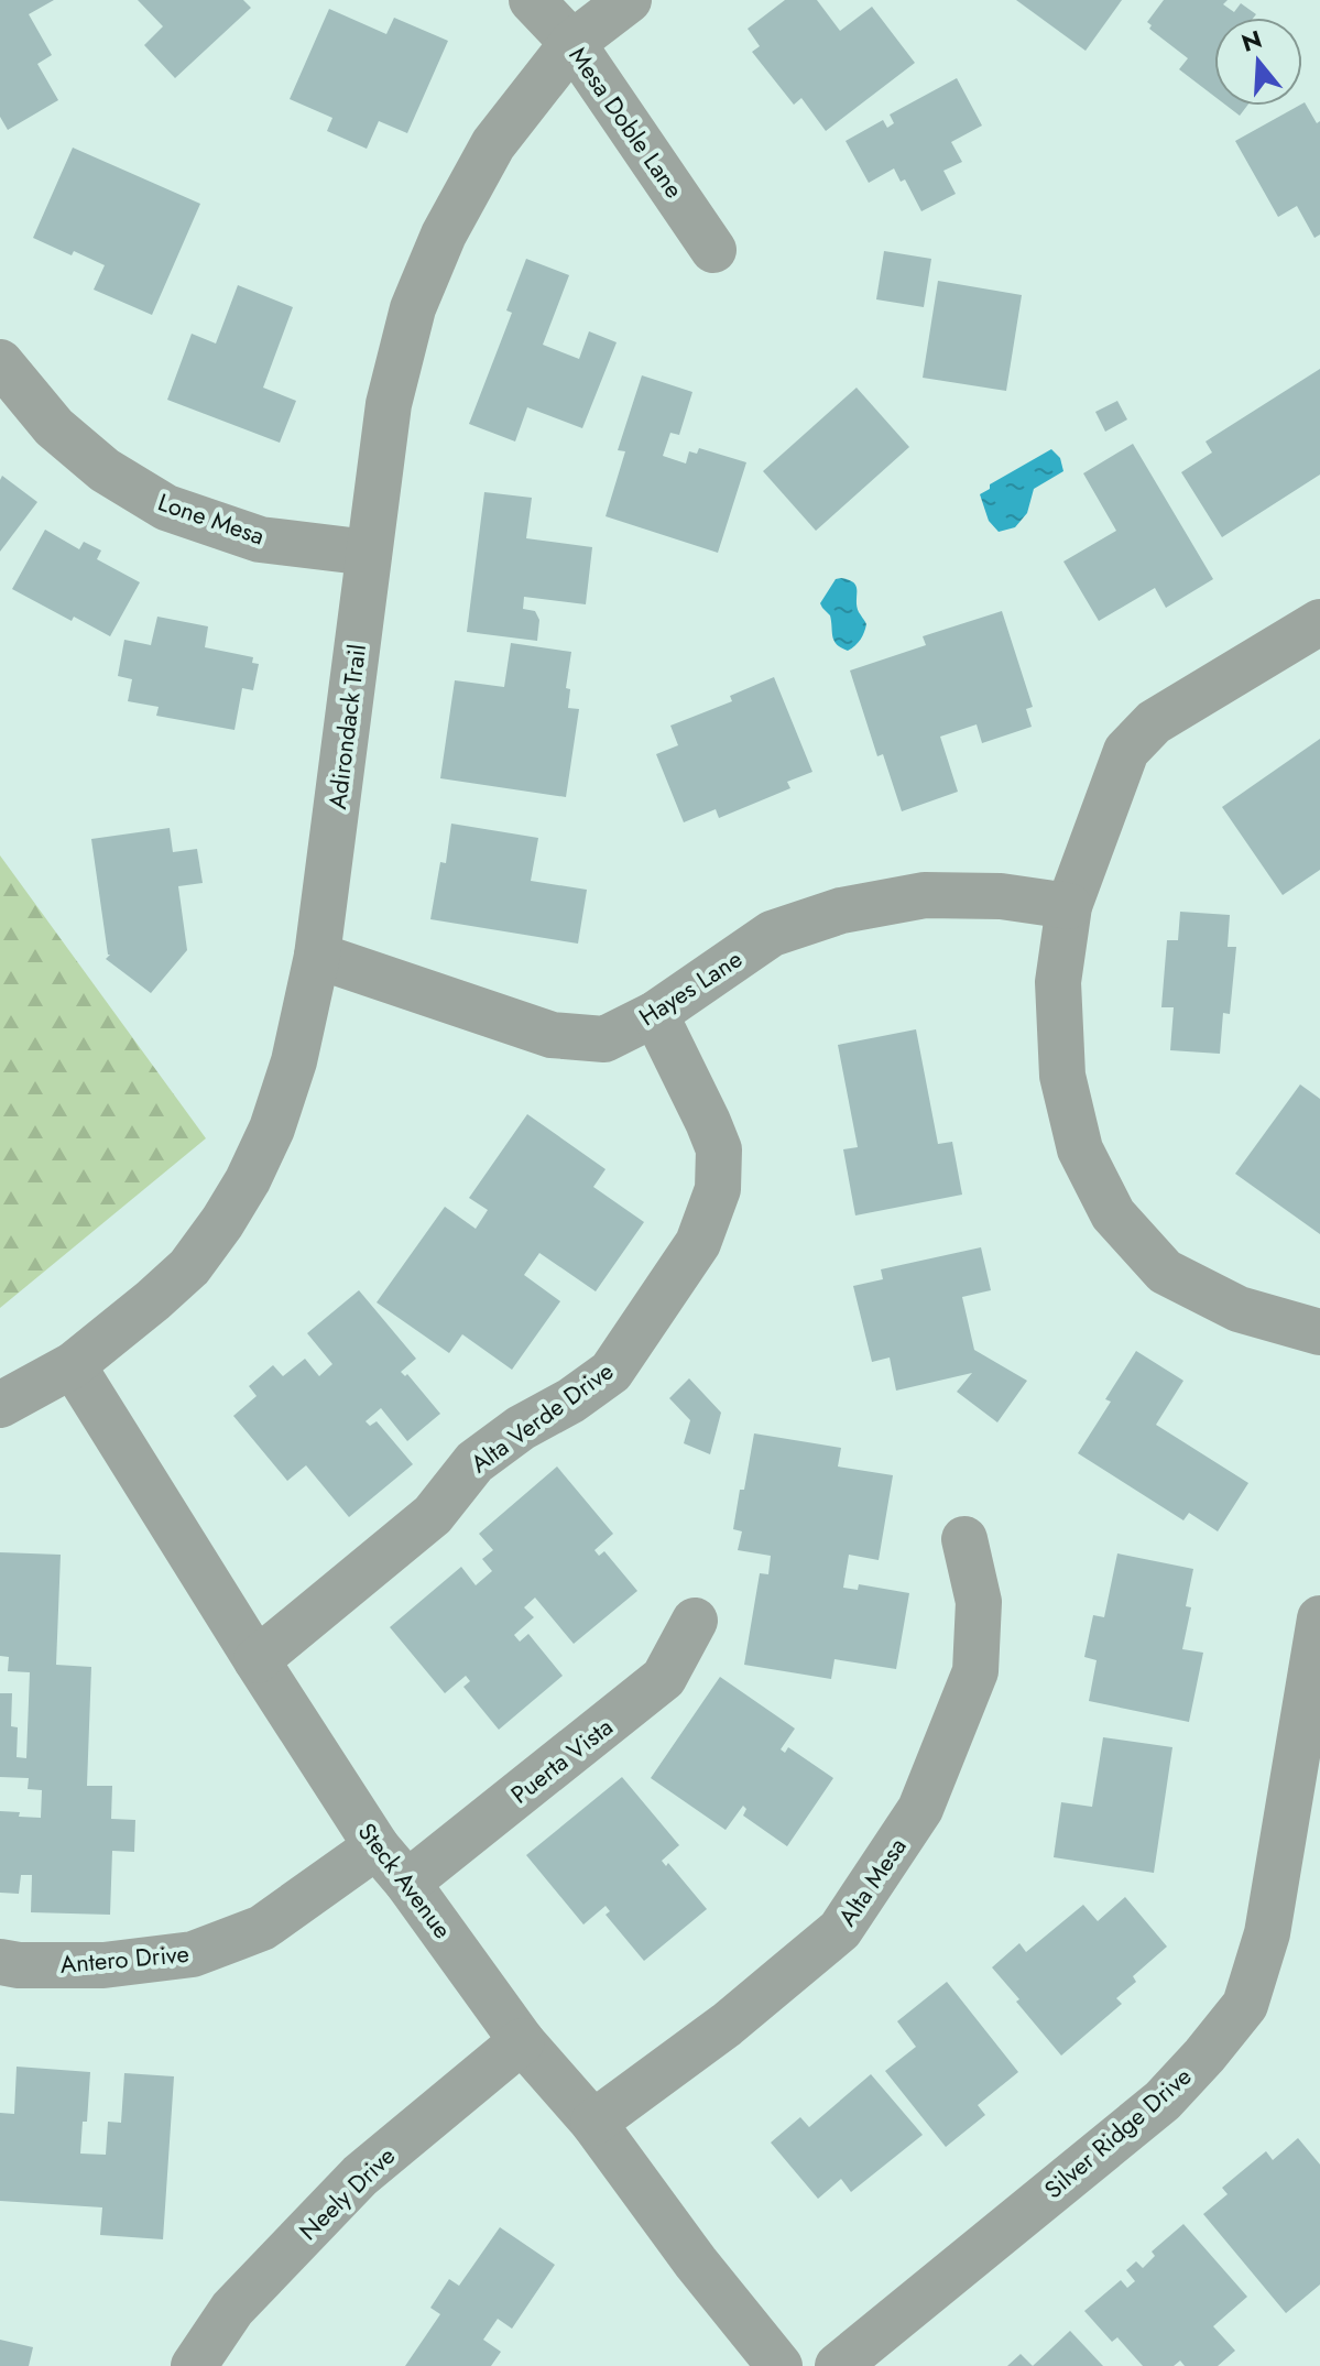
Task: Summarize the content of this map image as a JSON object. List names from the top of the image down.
{
  "streets": {
    "street": [
      "Mesa Doble Lane",
      "Lone Mesa",
      "Adirondack Trail",
      "Hayes Lane",
      "Alta Verde Drive",
      "Puerta Vista",
      "Steck Avenue",
      "Alta Mesa",
      "Antero Drive",
      "Silver Ridge Drive",
      "Neely Drive"
    ]
  },
  "crossings": [
    ["Mesa Doble Lane", "Adirondack Trail"],
    ["Lone Mesa", "Adirondack Trail"],
    ["Adirondack Trail", "Hayes Lane"],
    ["Adirondack Trail", "Steck Avenue"],
    ["Hayes Lane", "Alta Verde Drive"],
    ["Alta Verde Drive", "Steck Avenue"],
    ["Puerta Vista", "Steck Avenue"],
    ["Steck Avenue", "Alta Mesa"],
    ["Steck Avenue", "Antero Drive"],
    ["Steck Avenue", "Neely Drive"]
  ],
  "north": "top"
}
